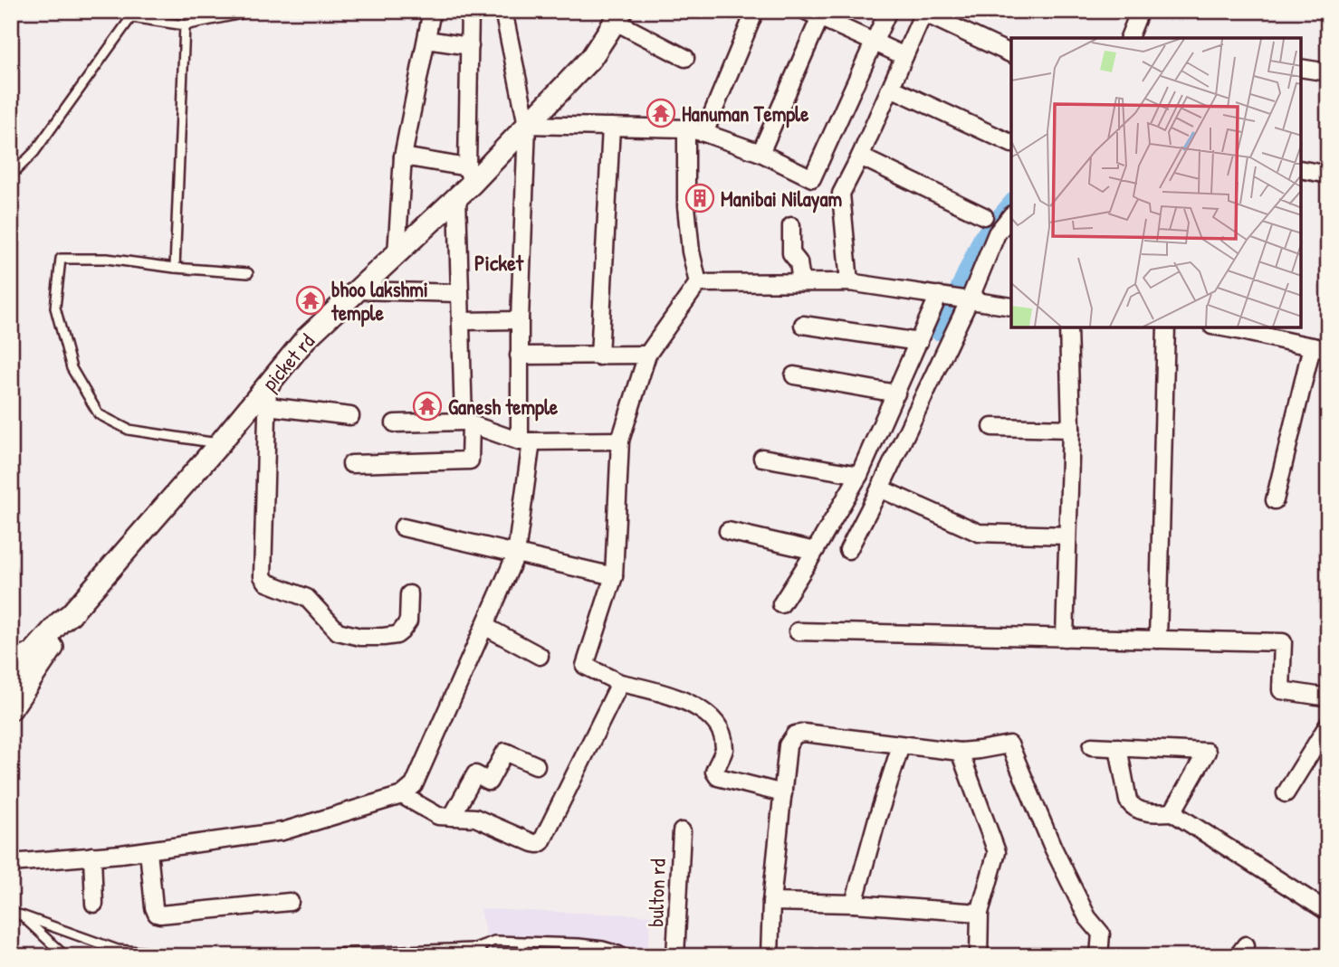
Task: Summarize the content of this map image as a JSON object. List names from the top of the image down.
{
  "streets": {
    "street": ["picket rd", "bulton rd"]
  },
  "districts": ["Picket"],
  "places": {
    "temple": ["Hanuman Temple", "bhoo lakshmi temple", "Ganesh temple"],
    "building": ["Manibai Nilayam"]
  }
}
